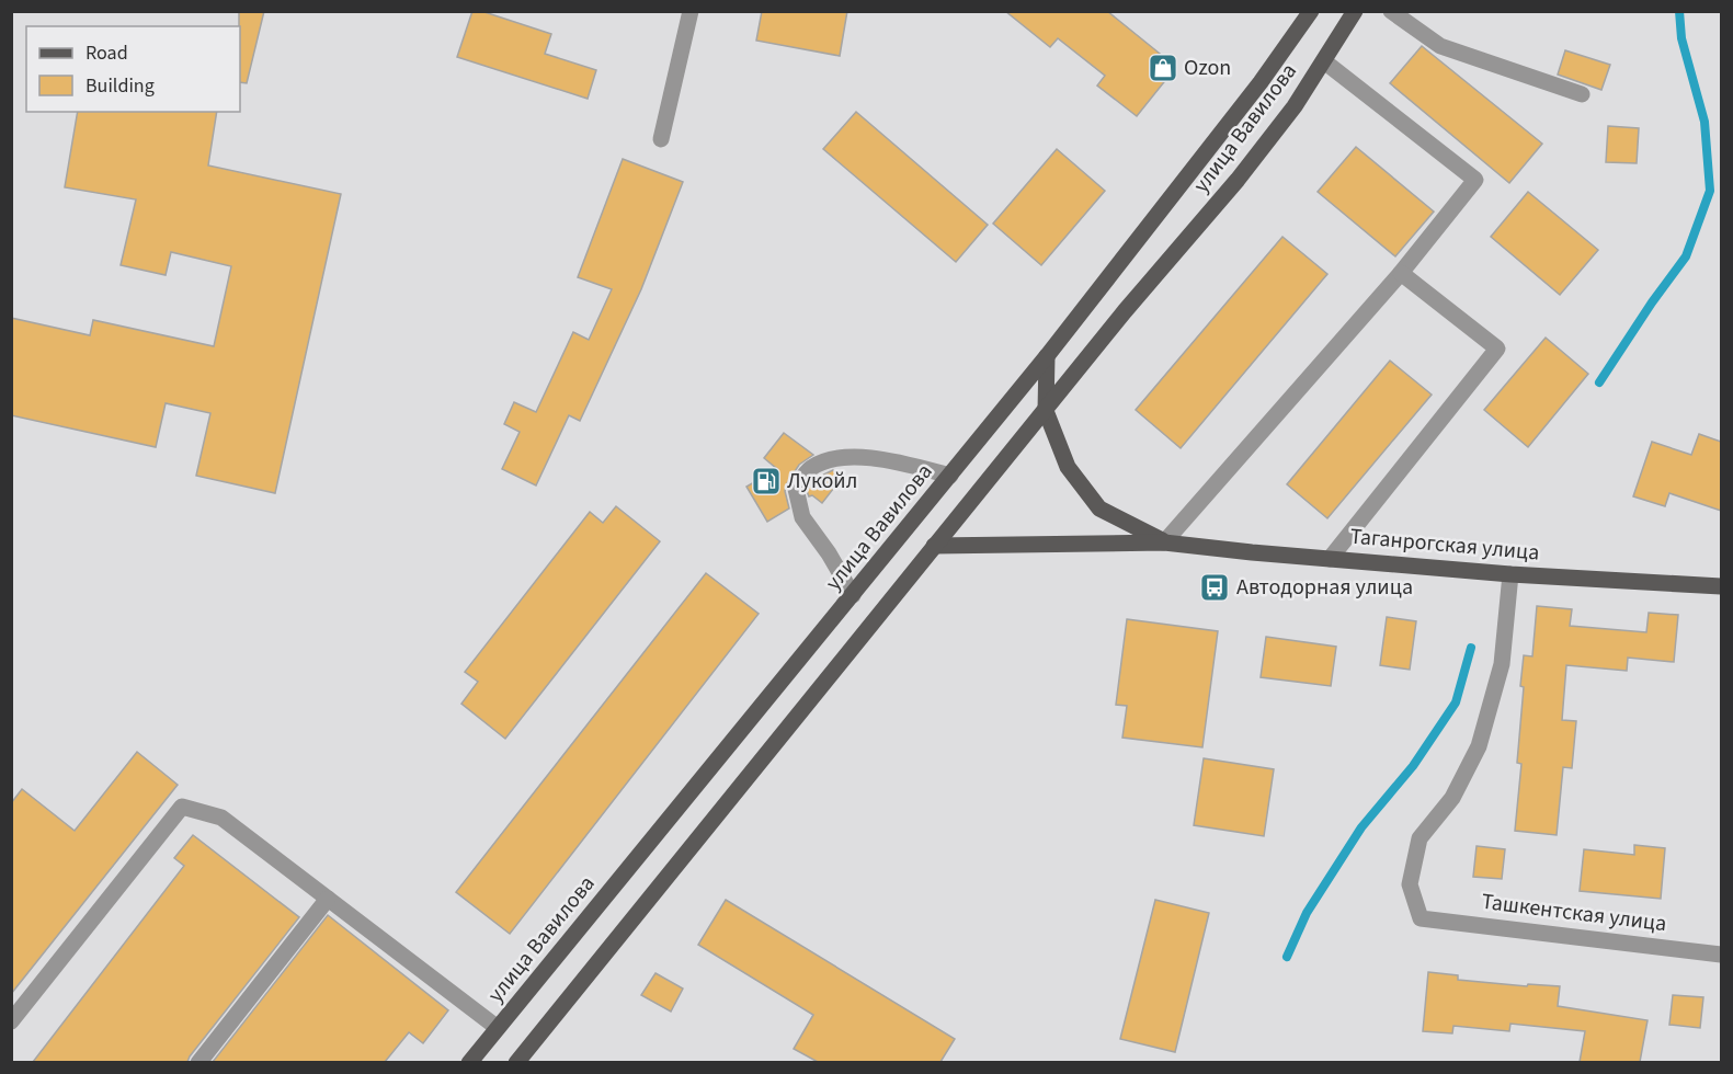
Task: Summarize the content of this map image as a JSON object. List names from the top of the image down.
{
  "streets": {
    "main road": ["улица Вавилова", "Таганрогская улица"],
    "street": ["Ташкентская улица"]
  },
  "crossings": [
    ["улица Вавилова", "Таганрогская улица"],
    ["Таганрогская улица", "Ташкентская улица"]
  ],
  "places": {
    "shop": ["Ozon"],
    "fuel station": ["Лукойл"],
    "bus stop": ["Автодорная улица"]
  },
  "legend": ["Road", "Building"]
}
